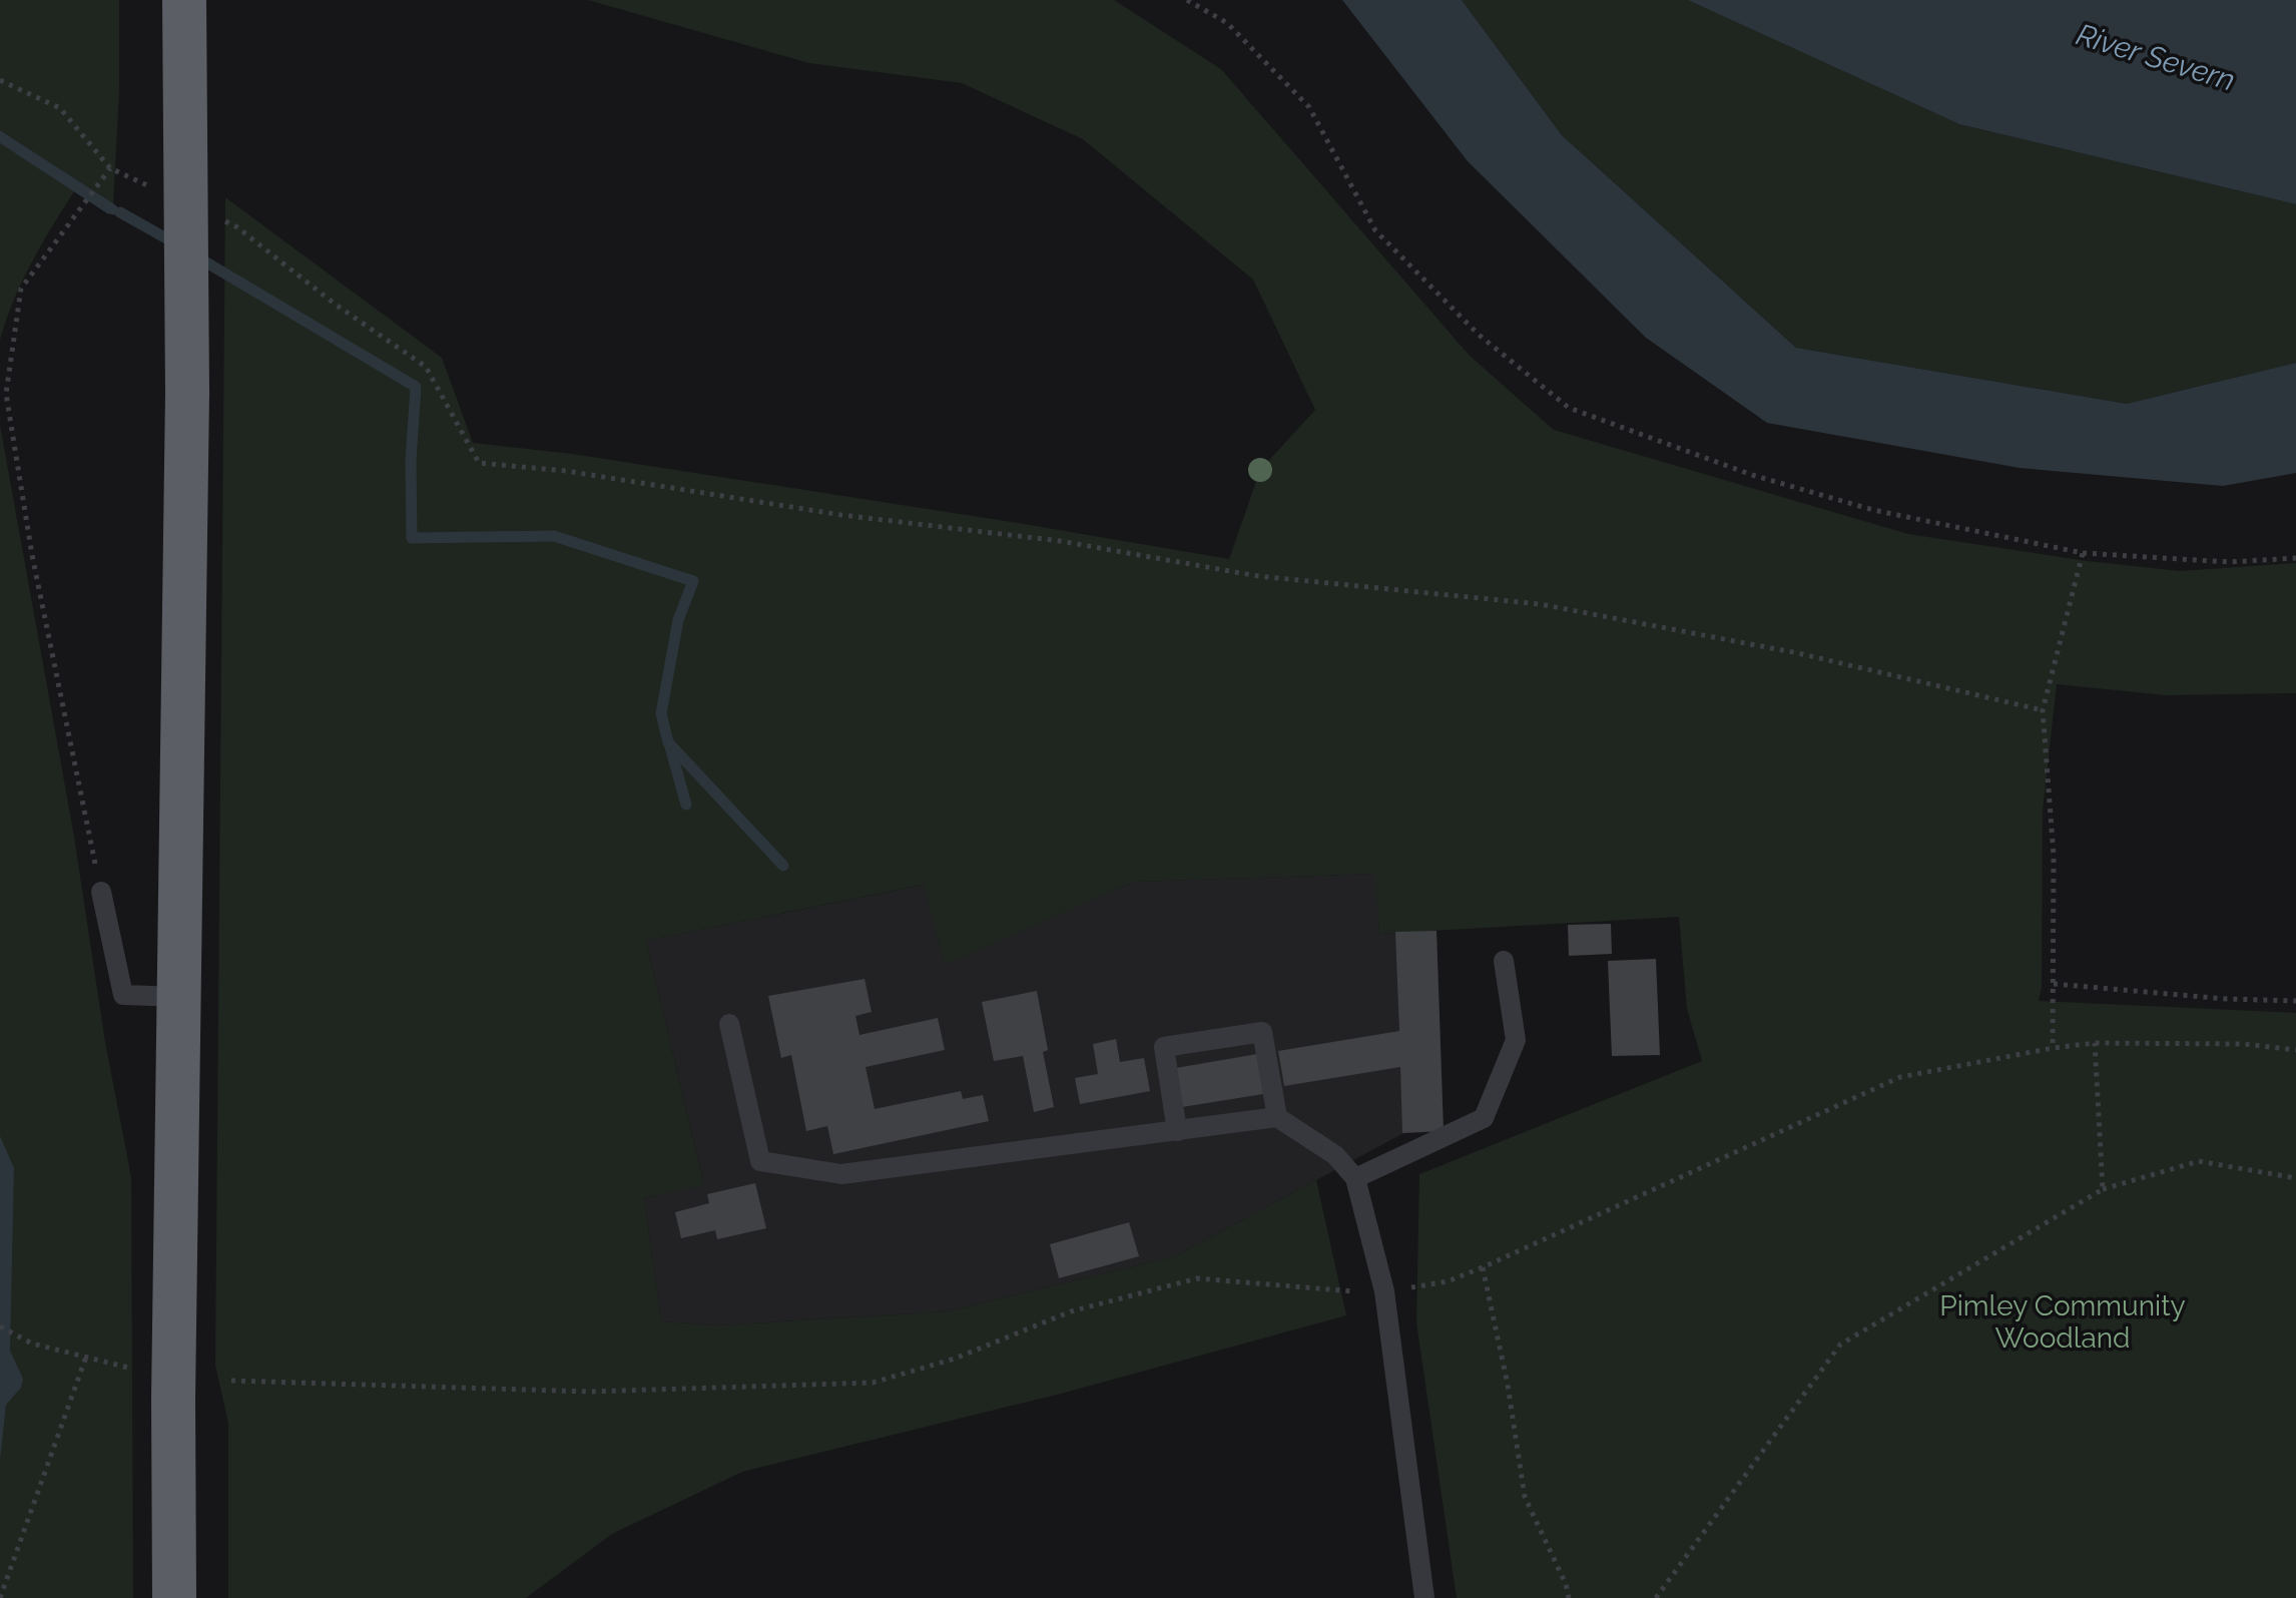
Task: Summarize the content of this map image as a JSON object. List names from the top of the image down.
{
  "water": ["River Severn"],
  "parks": ["Pimley Community Woodland"]
}
